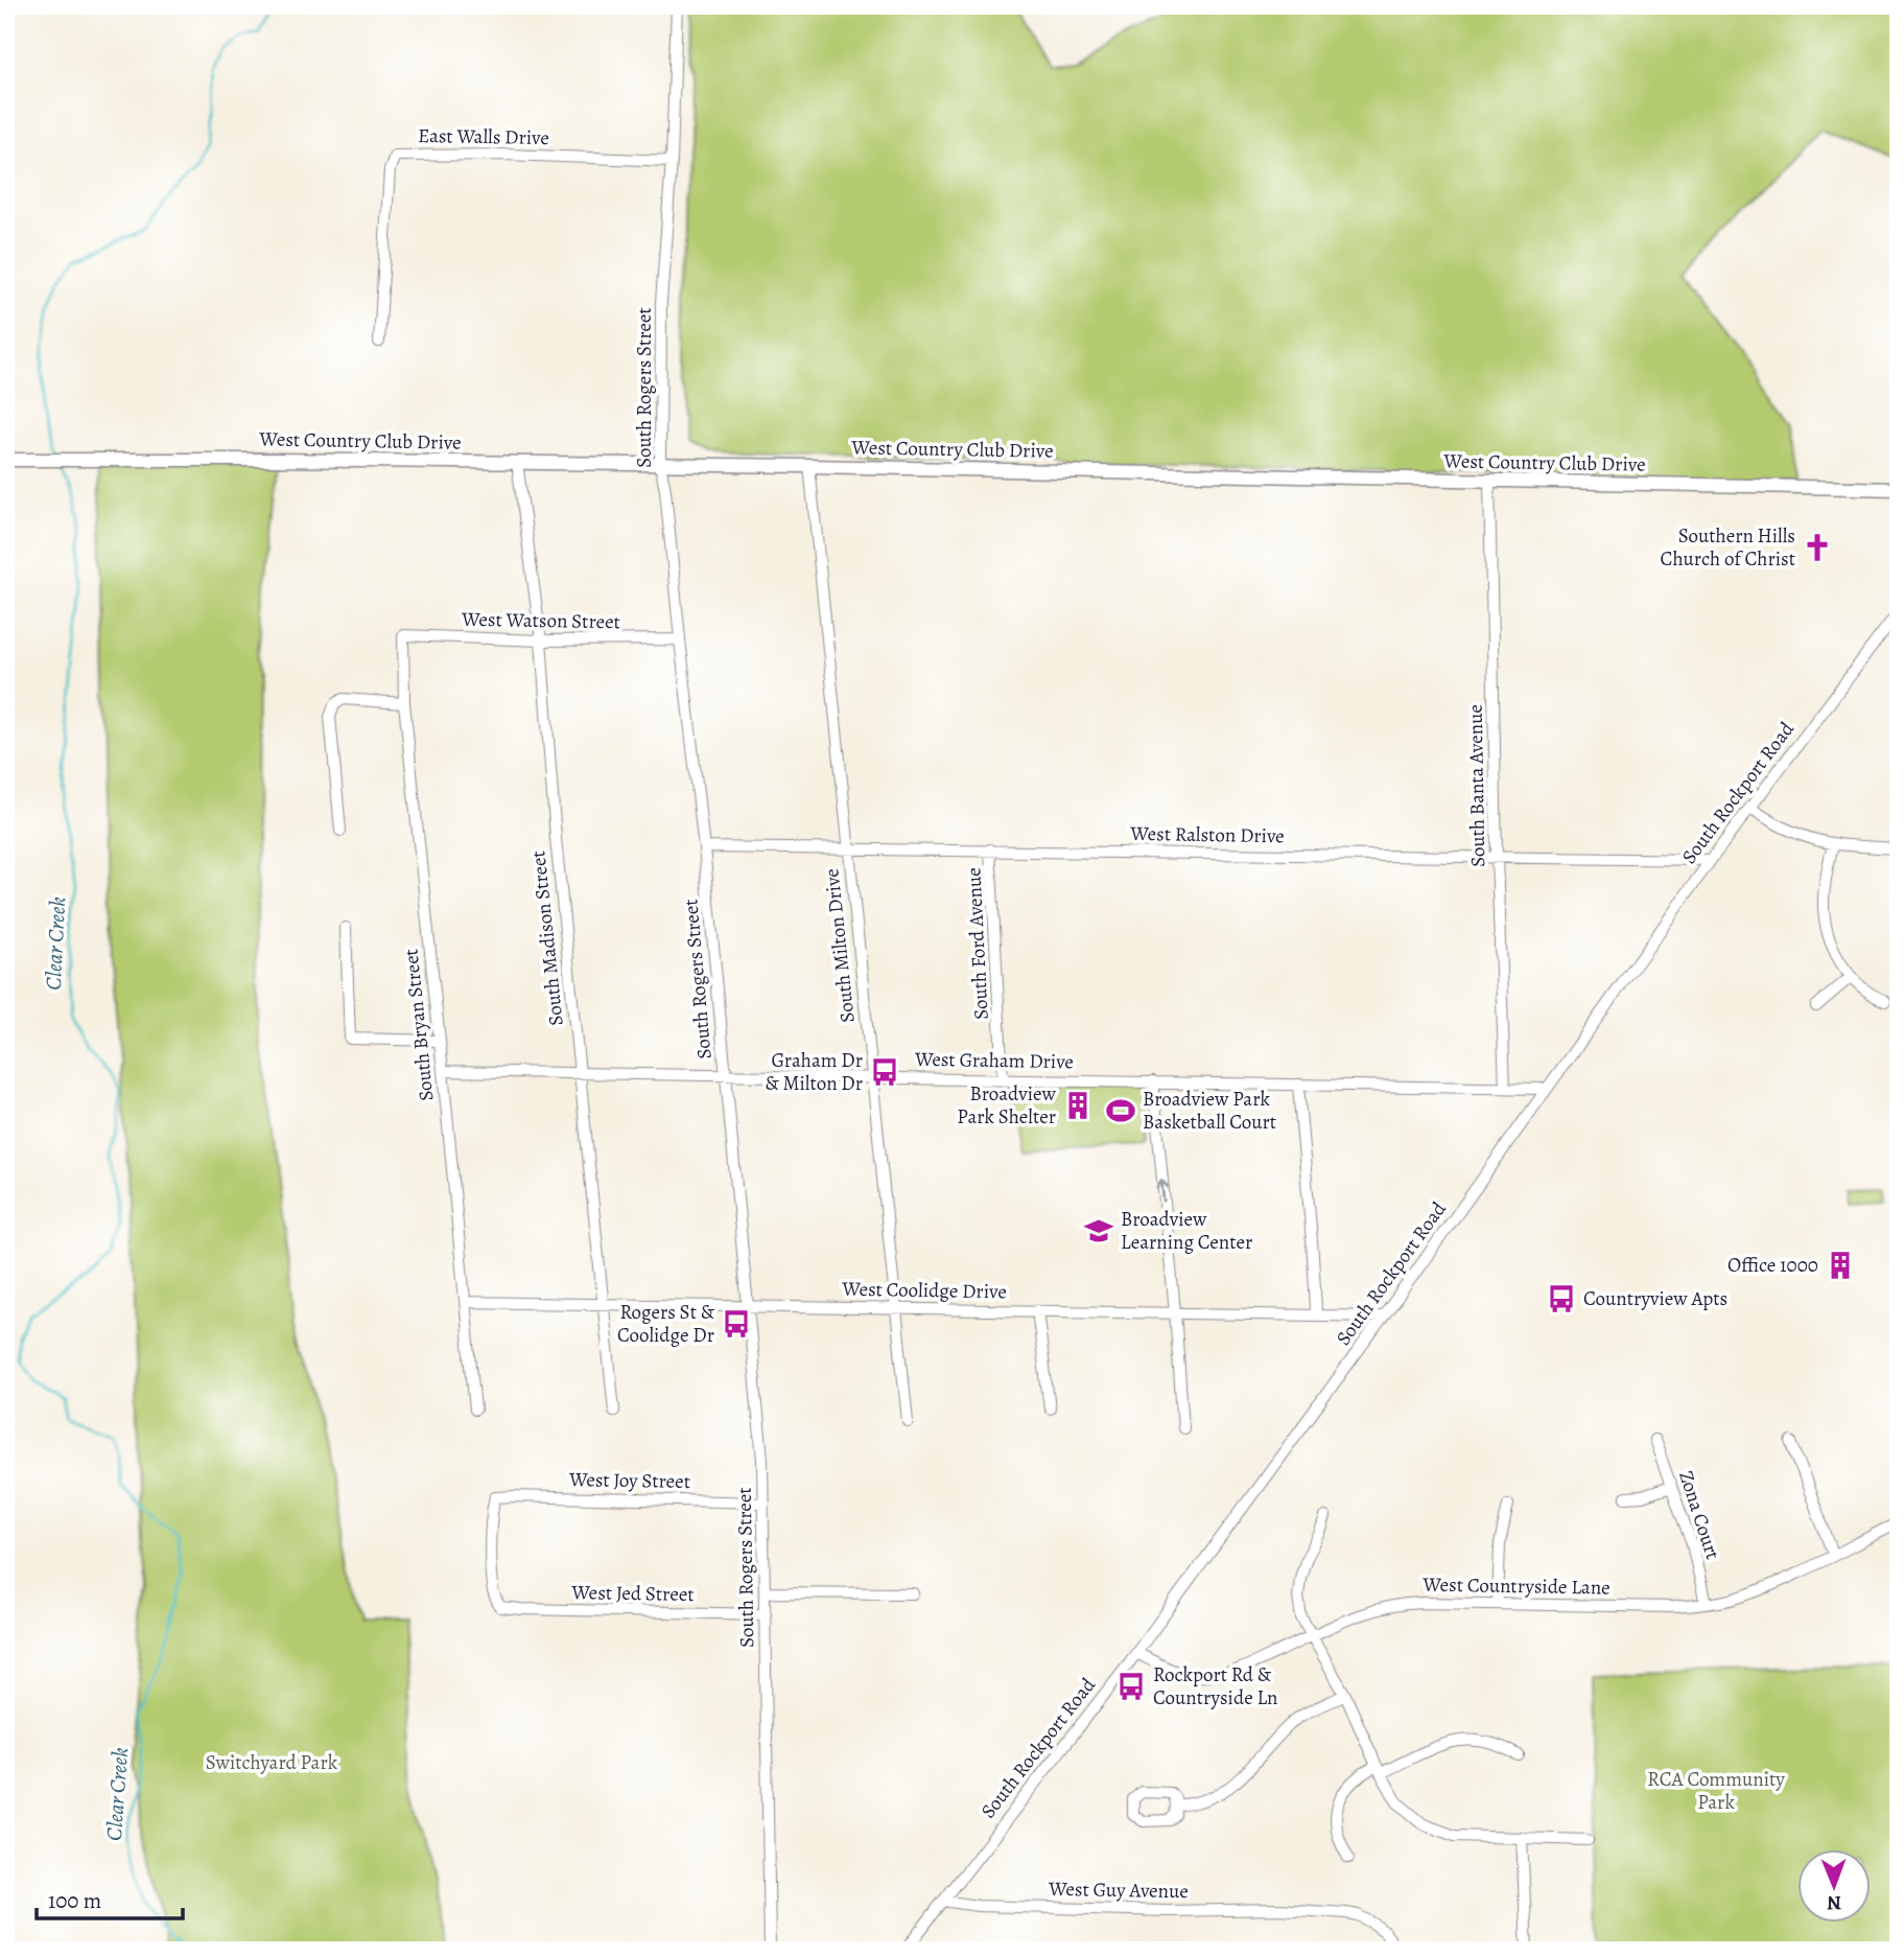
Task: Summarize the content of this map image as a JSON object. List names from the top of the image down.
{
  "streets": {
    "main road": ["West Country Club Drive"],
    "street": [
      "East Walls Drive",
      "South Rogers Street",
      "West Watson Street",
      "South Banta Avenue",
      "South Rockport Road",
      "West Ralston Drive",
      "South Madison Street",
      "South Ford Avenue",
      "South Milton Drive",
      "South Bryan Street",
      "West Graham Drive",
      "West Coolidge Drive",
      "West Joy Street",
      "Zona Court",
      "West Countryside Lane",
      "West Jed Street",
      "West Guy Avenue"
    ]
  },
  "crossings": [
    ["East Walls Drive", "South Rogers Street"],
    ["South Rogers Street", "West Country Club Drive"],
    ["South Rogers Street", "West Watson Street"],
    ["South Rogers Street", "West Ralston Drive"],
    ["South Rogers Street", "West Graham Drive"],
    ["South Rogers Street", "West Coolidge Drive"],
    ["South Rogers Street", "West Joy Street"],
    ["South Rogers Street", "West Jed Street"],
    ["West Country Club Drive", "South Banta Avenue"],
    ["West Country Club Drive", "South Madison Street"],
    ["West Country Club Drive", "South Milton Drive"],
    ["West Watson Street", "South Madison Street"],
    ["West Watson Street", "South Bryan Street"],
    ["South Banta Avenue", "West Ralston Drive"],
    ["South Banta Avenue", "West Graham Drive"],
    ["South Rockport Road", "West Ralston Drive"],
    ["South Rockport Road", "West Graham Drive"],
    ["South Rockport Road", "West Coolidge Drive"],
    ["South Rockport Road", "West Countryside Lane"],
    ["South Rockport Road", "West Guy Avenue"],
    ["West Ralston Drive", "South Ford Avenue"],
    ["West Ralston Drive", "South Milton Drive"],
    ["South Madison Street", "West Graham Drive"],
    ["South Madison Street", "West Coolidge Drive"],
    ["South Ford Avenue", "West Graham Drive"],
    ["South Milton Drive", "West Graham Drive"],
    ["South Milton Drive", "West Coolidge Drive"],
    ["South Bryan Street", "West Graham Drive"],
    ["South Bryan Street", "West Coolidge Drive"],
    ["West Joy Street", "West Jed Street"],
    ["Zona Court", "West Countryside Lane"]
  ],
  "water": ["Clear Creek"],
  "parks": ["Switchyard Park", "RCA Community Park"],
  "places": {
    "church": ["Southern Hills Church of Christ"],
    "bus stop": [
      "Graham Dr & Milton Dr",
      "Countryview Apts",
      "Rogers St & Coolidge Dr",
      "Rockport Rd & Countryside Ln"
    ],
    "building": ["Broadview Park Shelter", "Office 1000"],
    "sports": ["Broadview Park Basketball Court"],
    "school or university": ["Broadview Learning Center"]
  },
  "scale_bar": "100 m",
  "north": "bottom"
}
